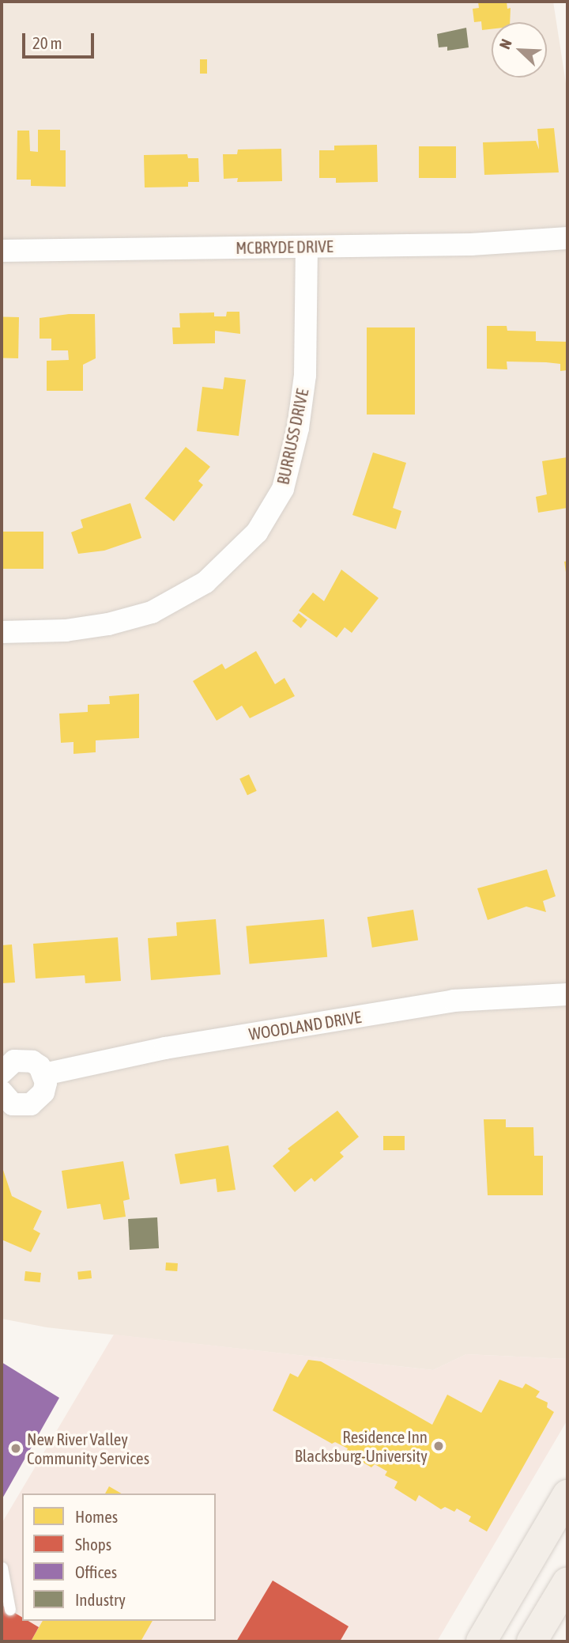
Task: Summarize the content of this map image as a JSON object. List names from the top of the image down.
{
  "streets": {
    "street": ["MCBRYDE DRIVE", "BURRUSS DRIVE", "WOODLAND DRIVE"]
  },
  "crossings": [
    ["MCBRYDE DRIVE", "BURRUSS DRIVE"]
  ],
  "places": ["Residence Inn Blacksburg-University", "New River Valley Community Services"],
  "legend": [
    "Homes",
    "Shops",
    "Offices",
    "Industry"
  ],
  "scale_bar": "20 m",
  "north": "top left"
}
